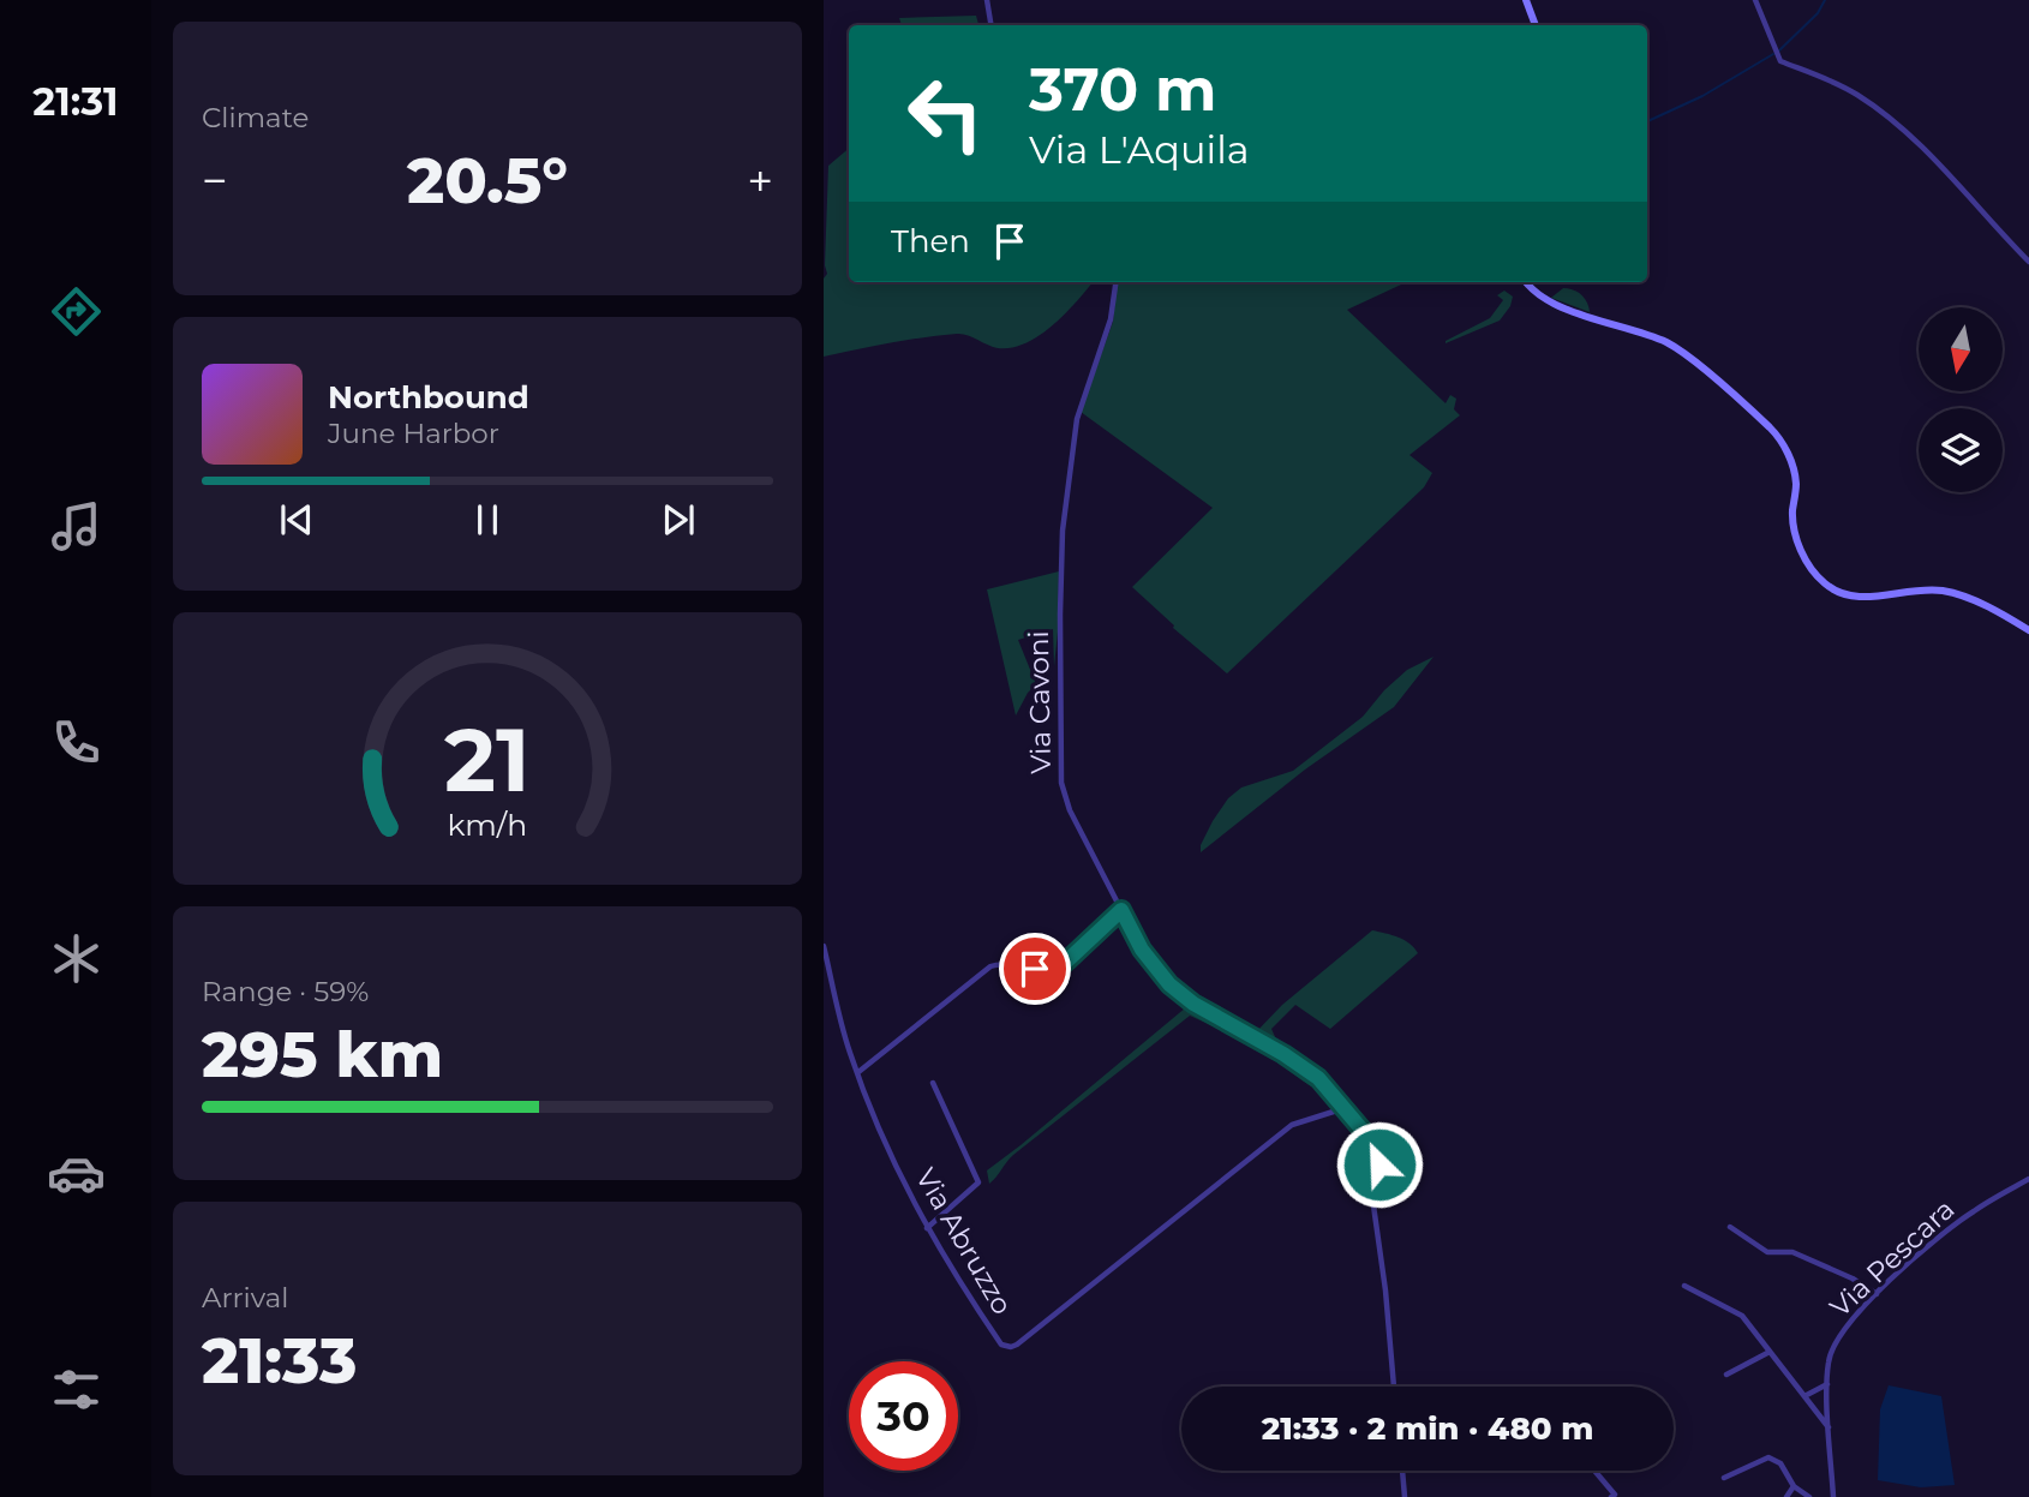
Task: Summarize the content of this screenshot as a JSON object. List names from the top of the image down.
{
  "streets": {
    "street": ["Via Cavoni", "Via Abruzzo", "Via Pescara"]
  },
  "crossings": [
    ["Via Cavoni", "Via Abruzzo"]
  ],
  "north": "bottom",
  "page": {
    "tabs": "21:31",
    "tile": [
      "Climate",
      ["Range · 59%", "295 km"],
      ["Arrival", "21:33"]
    ],
    "turn": ["370 m", "Via L'Aquila"],
    "heat": ["−", "20.5°", "+"],
    "then": "Then",
    "song": ["Northbound", "June Harbor"],
    "limit": "30",
    "trip": "21:33 · 2 min · 480 m",
    "gauge": ["21", "km/h"]
  }
}
